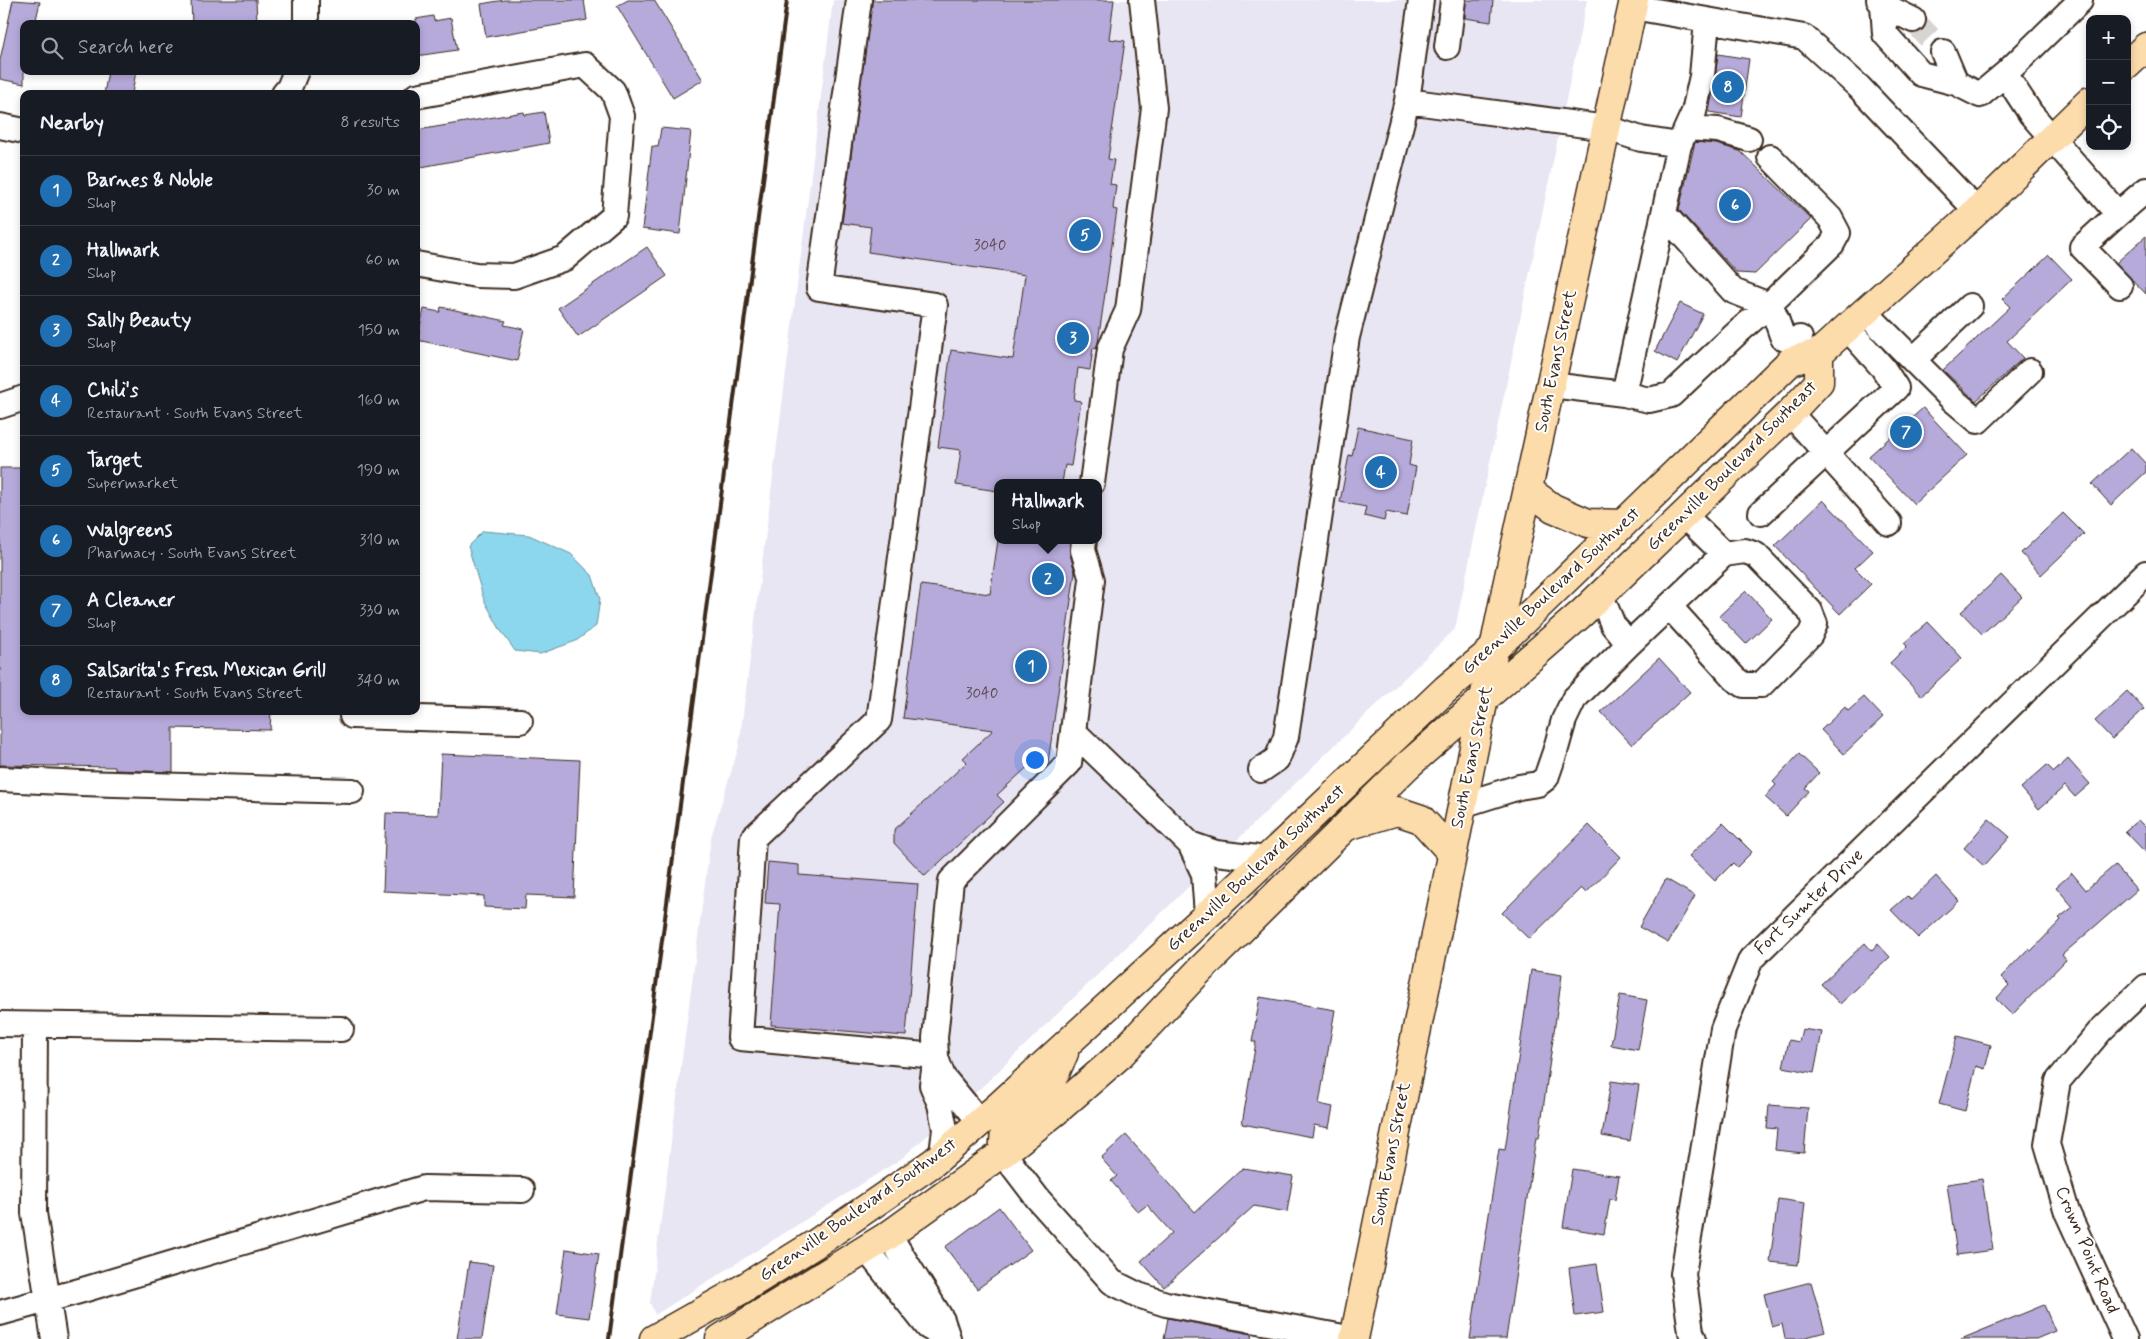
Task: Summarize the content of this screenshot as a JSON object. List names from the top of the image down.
{
  "streets": {
    "main road": ["South Evans Street", "Greenville Boulevard Southeast", "Greenville Boulevard Southwest"],
    "street": ["Fort Sumter Drive", "Crown Point Road"]
  },
  "crossings": [
    ["South Evans Street", "Greenville Boulevard Southeast"],
    ["South Evans Street", "Greenville Boulevard Southwest"],
    ["Greenville Boulevard Southeast", "Greenville Boulevard Southwest"]
  ],
  "house_numbers": ["3040", "3040"],
  "page": {
    "map_buttons": ["+", "−"],
    "search": "Search here",
    "pins": [
      "8",
      "6",
      "5",
      "3",
      "7",
      "4",
      "2",
      "1"
    ],
    "heading": ["Nearby", "8 results"],
    "list": [
      {
        "mark": "1",
        "name": "Barnes & Noble",
        "note": "Shop",
        "value": "30 m"
      },
      {
        "mark": "2",
        "name": "Hallmark",
        "note": "Shop",
        "value": "60 m"
      },
      {
        "mark": "3",
        "name": "Sally Beauty",
        "note": "Shop",
        "value": "150 m"
      },
      {
        "mark": "4",
        "name": "Chili's",
        "note": "Restaurant · South Evans Street",
        "value": "160 m"
      },
      {
        "mark": "5",
        "name": "Target",
        "note": "Supermarket",
        "value": "190 m"
      },
      {
        "mark": "6",
        "name": "Walgreens",
        "note": "Pharmacy · South Evans Street",
        "value": "310 m"
      },
      {
        "mark": "7",
        "name": "A Cleaner",
        "note": "Shop",
        "value": "330 m"
      },
      {
        "mark": "8",
        "name": "Salsarita's Fresh Mexican Grill",
        "note": "Restaurant · South Evans Street",
        "value": "340 m"
      }
    ],
    "popup": ["Hallmark", "Shop"]
  }
}
